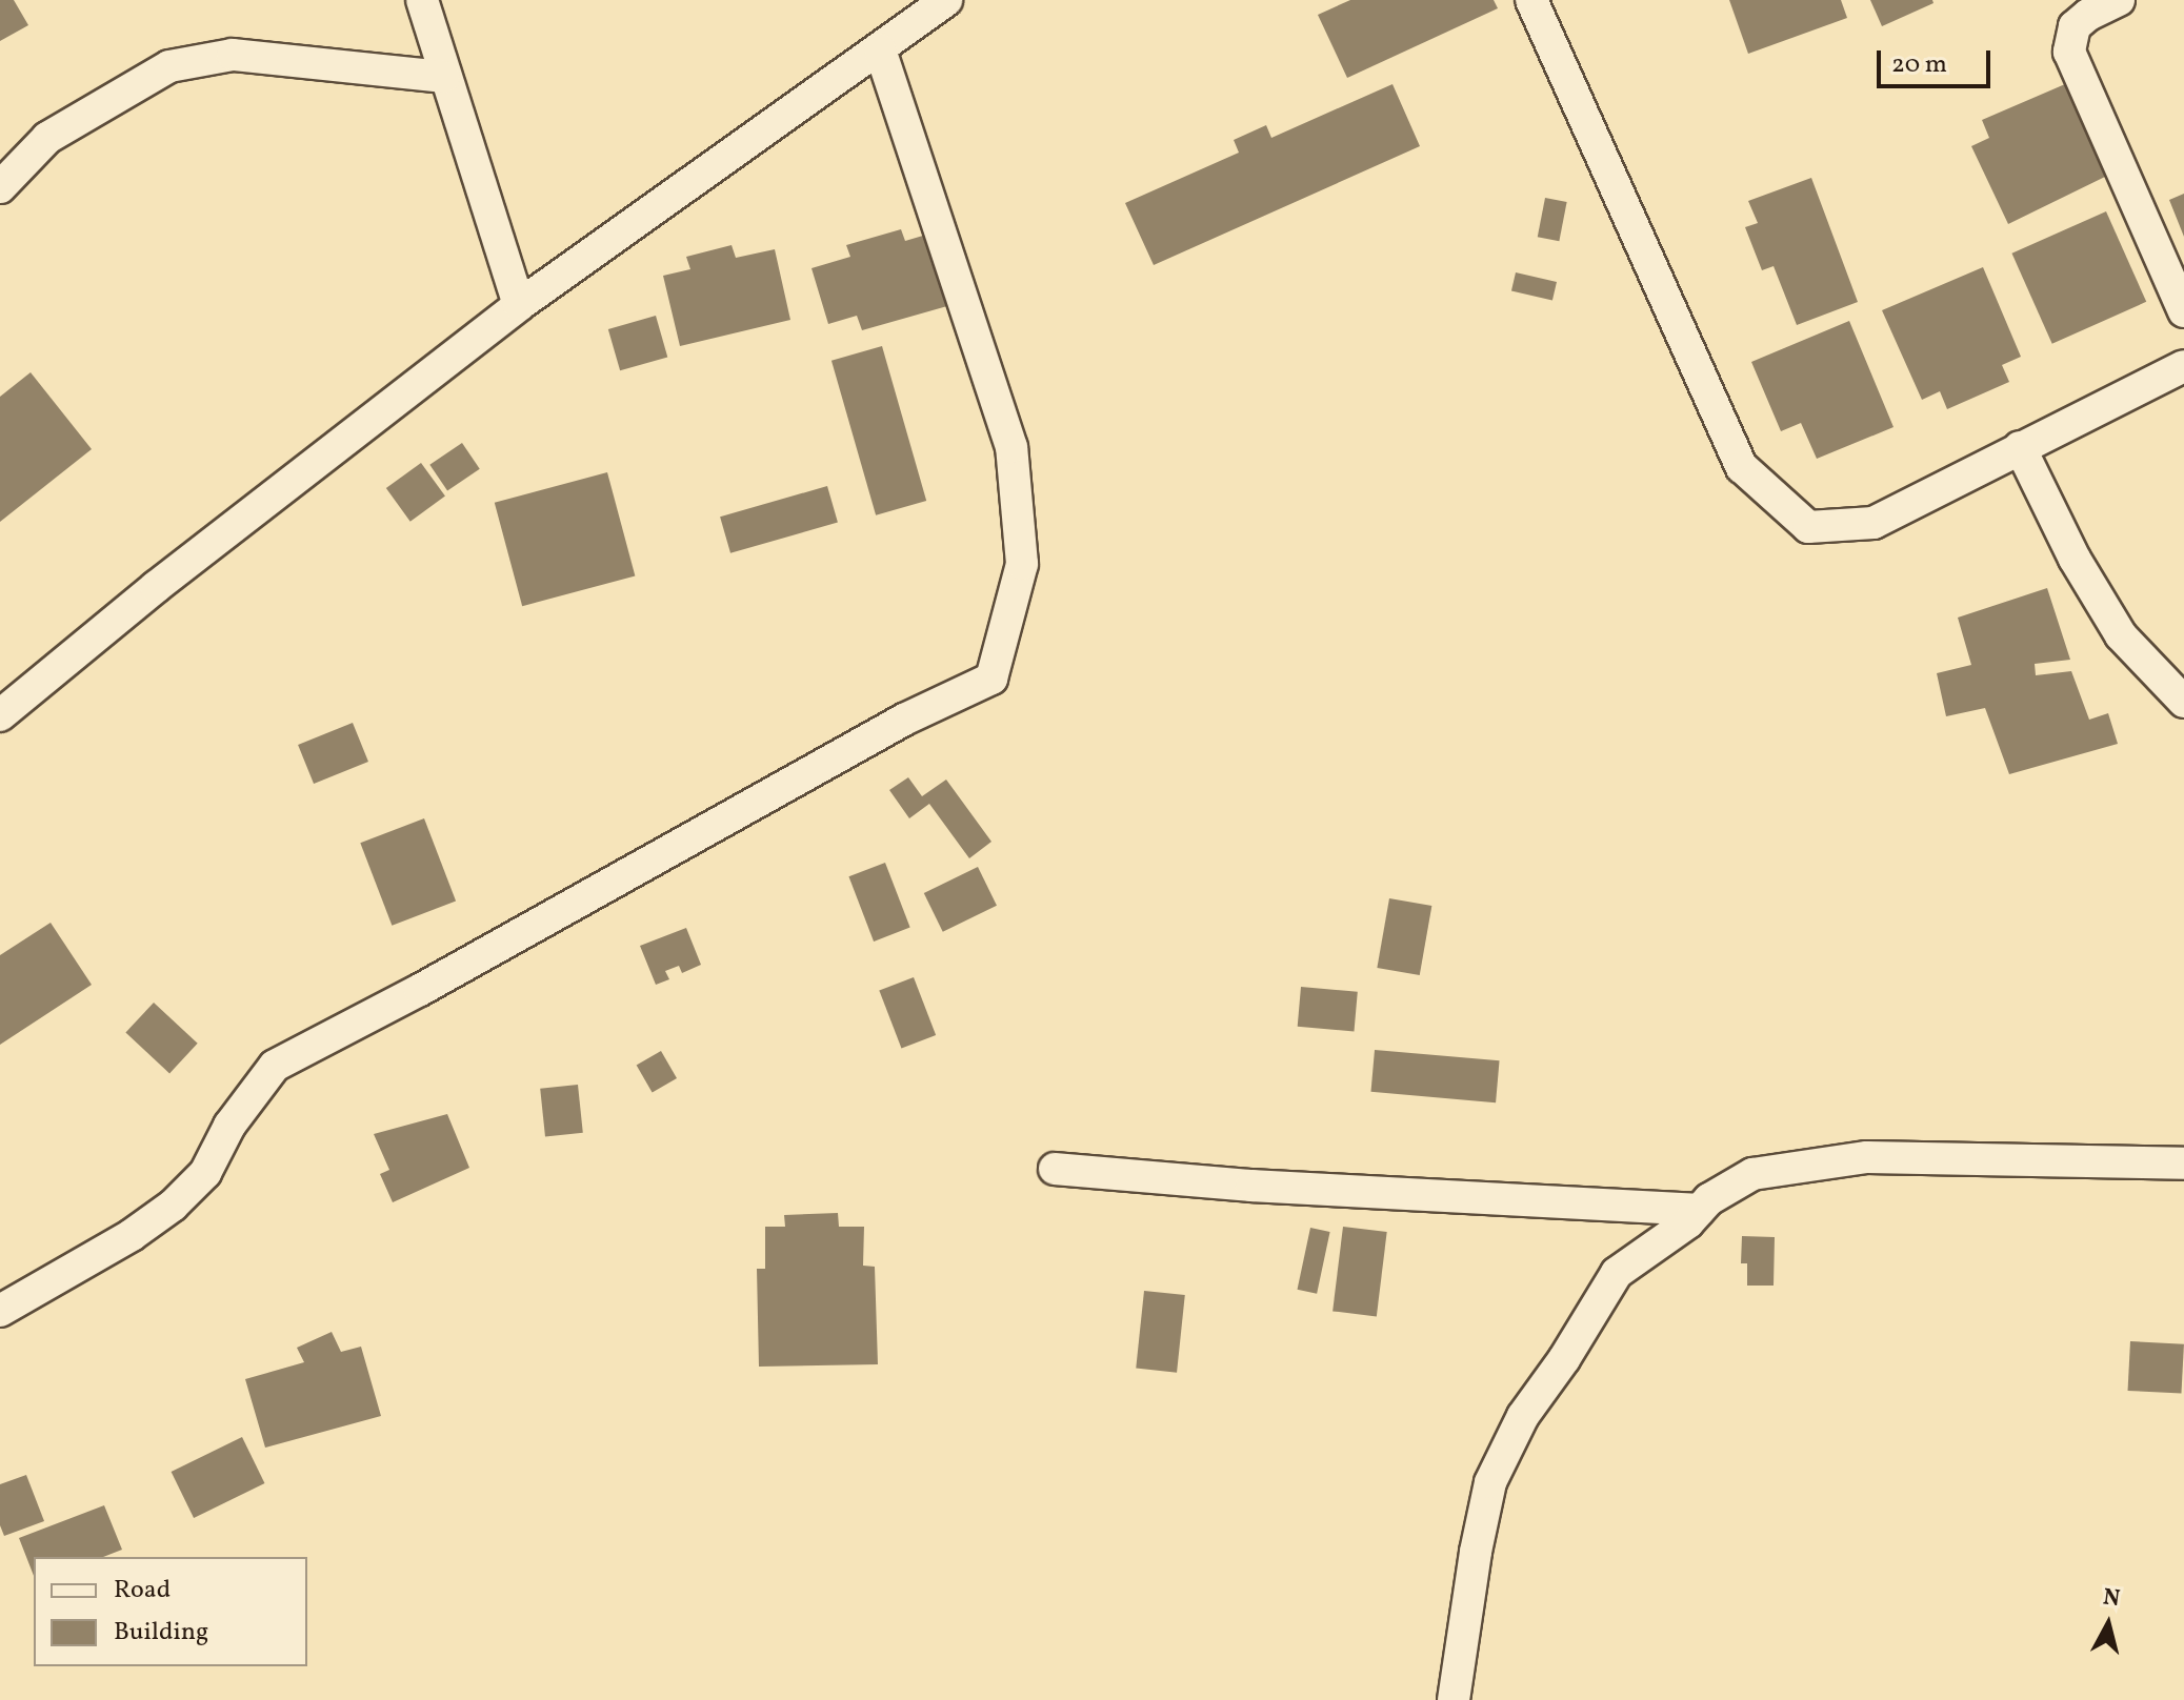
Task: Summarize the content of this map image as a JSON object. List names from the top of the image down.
{
  "legend": ["Road", "Building"],
  "scale_bar": "20 m",
  "north": "top"
}
